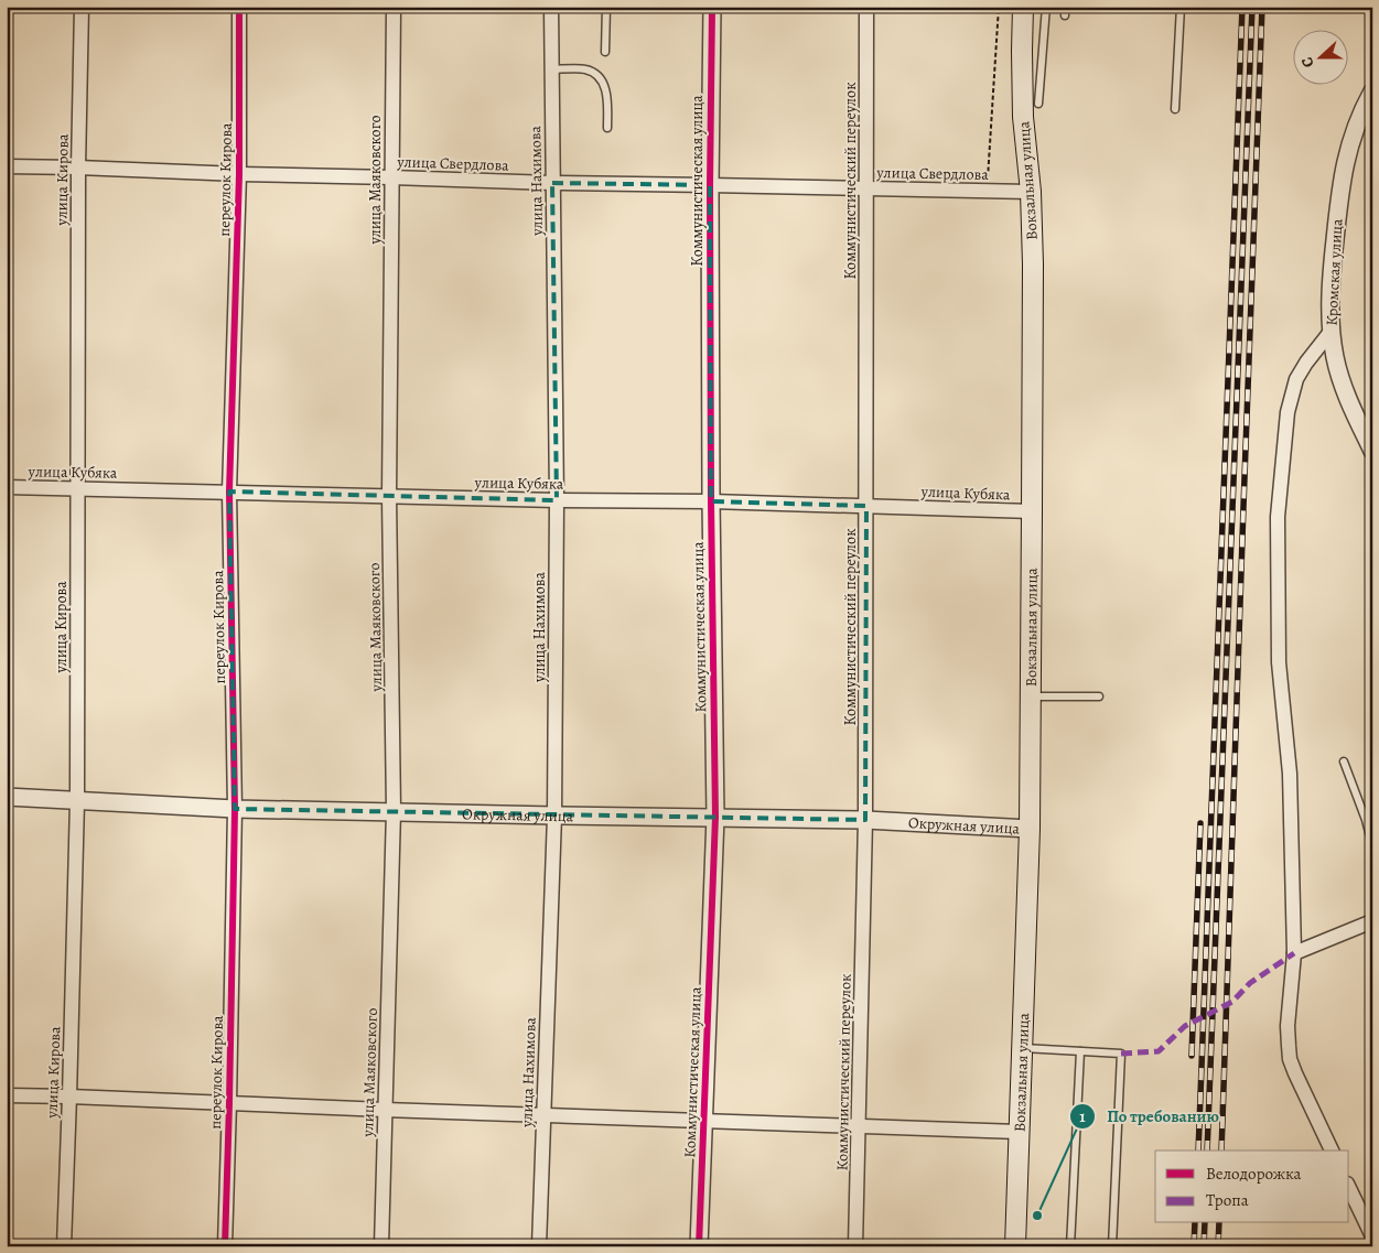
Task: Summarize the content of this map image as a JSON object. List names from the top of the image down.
{
  "streets": {
    "main road": ["Вокзальная улица"],
    "street": [
      "улица Свердлова",
      "улица Кирова",
      "переулок Кирова",
      "улица Маяковского",
      "улица Нахимова",
      "Коммунистическая улица",
      "Коммунистический переулок",
      "Кромская улица",
      "улица Кубяка",
      "Окружная улица"
    ]
  },
  "crossings": [
    ["улица Свердлова", "улица Кирова"],
    ["улица Свердлова", "переулок Кирова"],
    ["улица Свердлова", "улица Маяковского"],
    ["улица Свердлова", "улица Нахимова"],
    ["улица Свердлова", "Коммунистическая улица"],
    ["улица Свердлова", "Коммунистический переулок"],
    ["улица Свердлова", "Вокзальная улица"],
    ["улица Кирова", "улица Кубяка"],
    ["улица Кирова", "Окружная улица"],
    ["переулок Кирова", "улица Кубяка"],
    ["переулок Кирова", "Окружная улица"],
    ["улица Маяковского", "улица Кубяка"],
    ["улица Маяковского", "Окружная улица"],
    ["улица Нахимова", "улица Кубяка"],
    ["улица Нахимова", "Окружная улица"],
    ["Коммунистическая улица", "улица Кубяка"],
    ["Коммунистическая улица", "Окружная улица"],
    ["Коммунистический переулок", "улица Кубяка"],
    ["Коммунистический переулок", "Окружная улица"],
    ["Вокзальная улица", "улица Кубяка"],
    ["Вокзальная улица", "Окружная улица"]
  ],
  "places": ["По требованию"],
  "legend": ["Велодорожка", "Тропа"],
  "north": "left"
}
